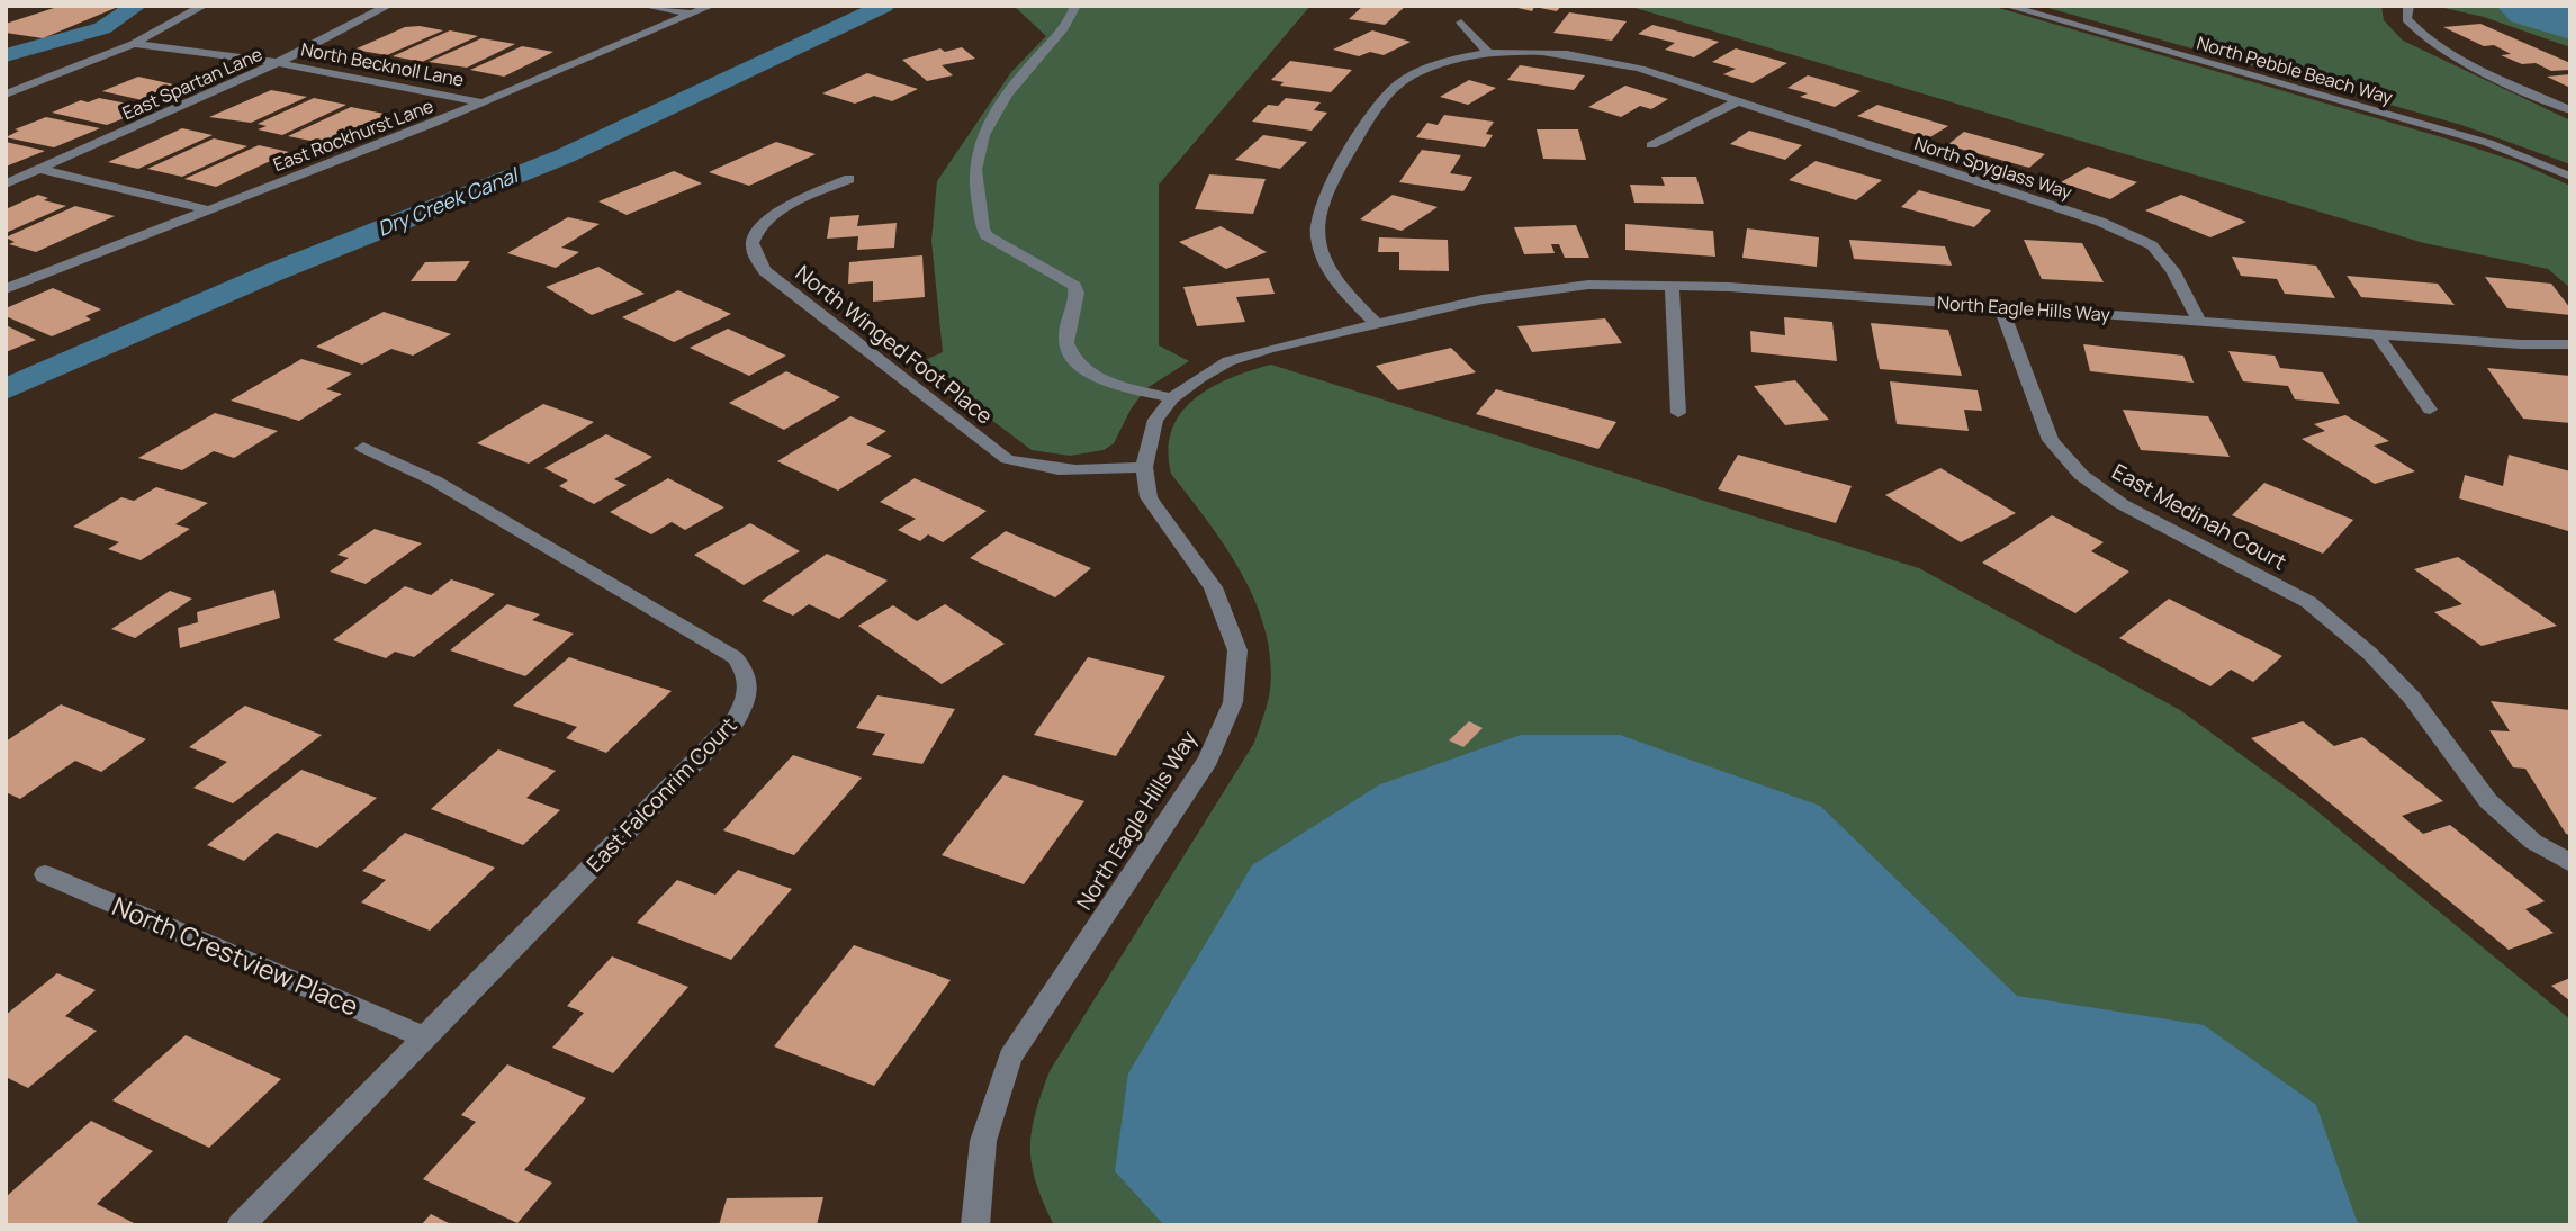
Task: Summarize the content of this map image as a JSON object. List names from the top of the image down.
{
  "streets": {
    "street": [
      "North Becknoll Lane",
      "North Pebble Beach Way",
      "East Spartan Lane",
      "East Rockhurst Lane",
      "North Spyglass Way",
      "North Eagle Hills Way",
      "North Winged Foot Place",
      "East Medinah Court",
      "East Falconrim Court",
      "North Crestview Place"
    ]
  },
  "crossings": [
    ["North Becknoll Lane", "East Spartan Lane"],
    ["North Becknoll Lane", "East Rockhurst Lane"],
    ["North Spyglass Way", "North Eagle Hills Way"],
    ["North Eagle Hills Way", "North Winged Foot Place"],
    ["North Eagle Hills Way", "East Medinah Court"],
    ["East Falconrim Court", "North Crestview Place"]
  ],
  "water": ["Dry Creek Canal"]
}
